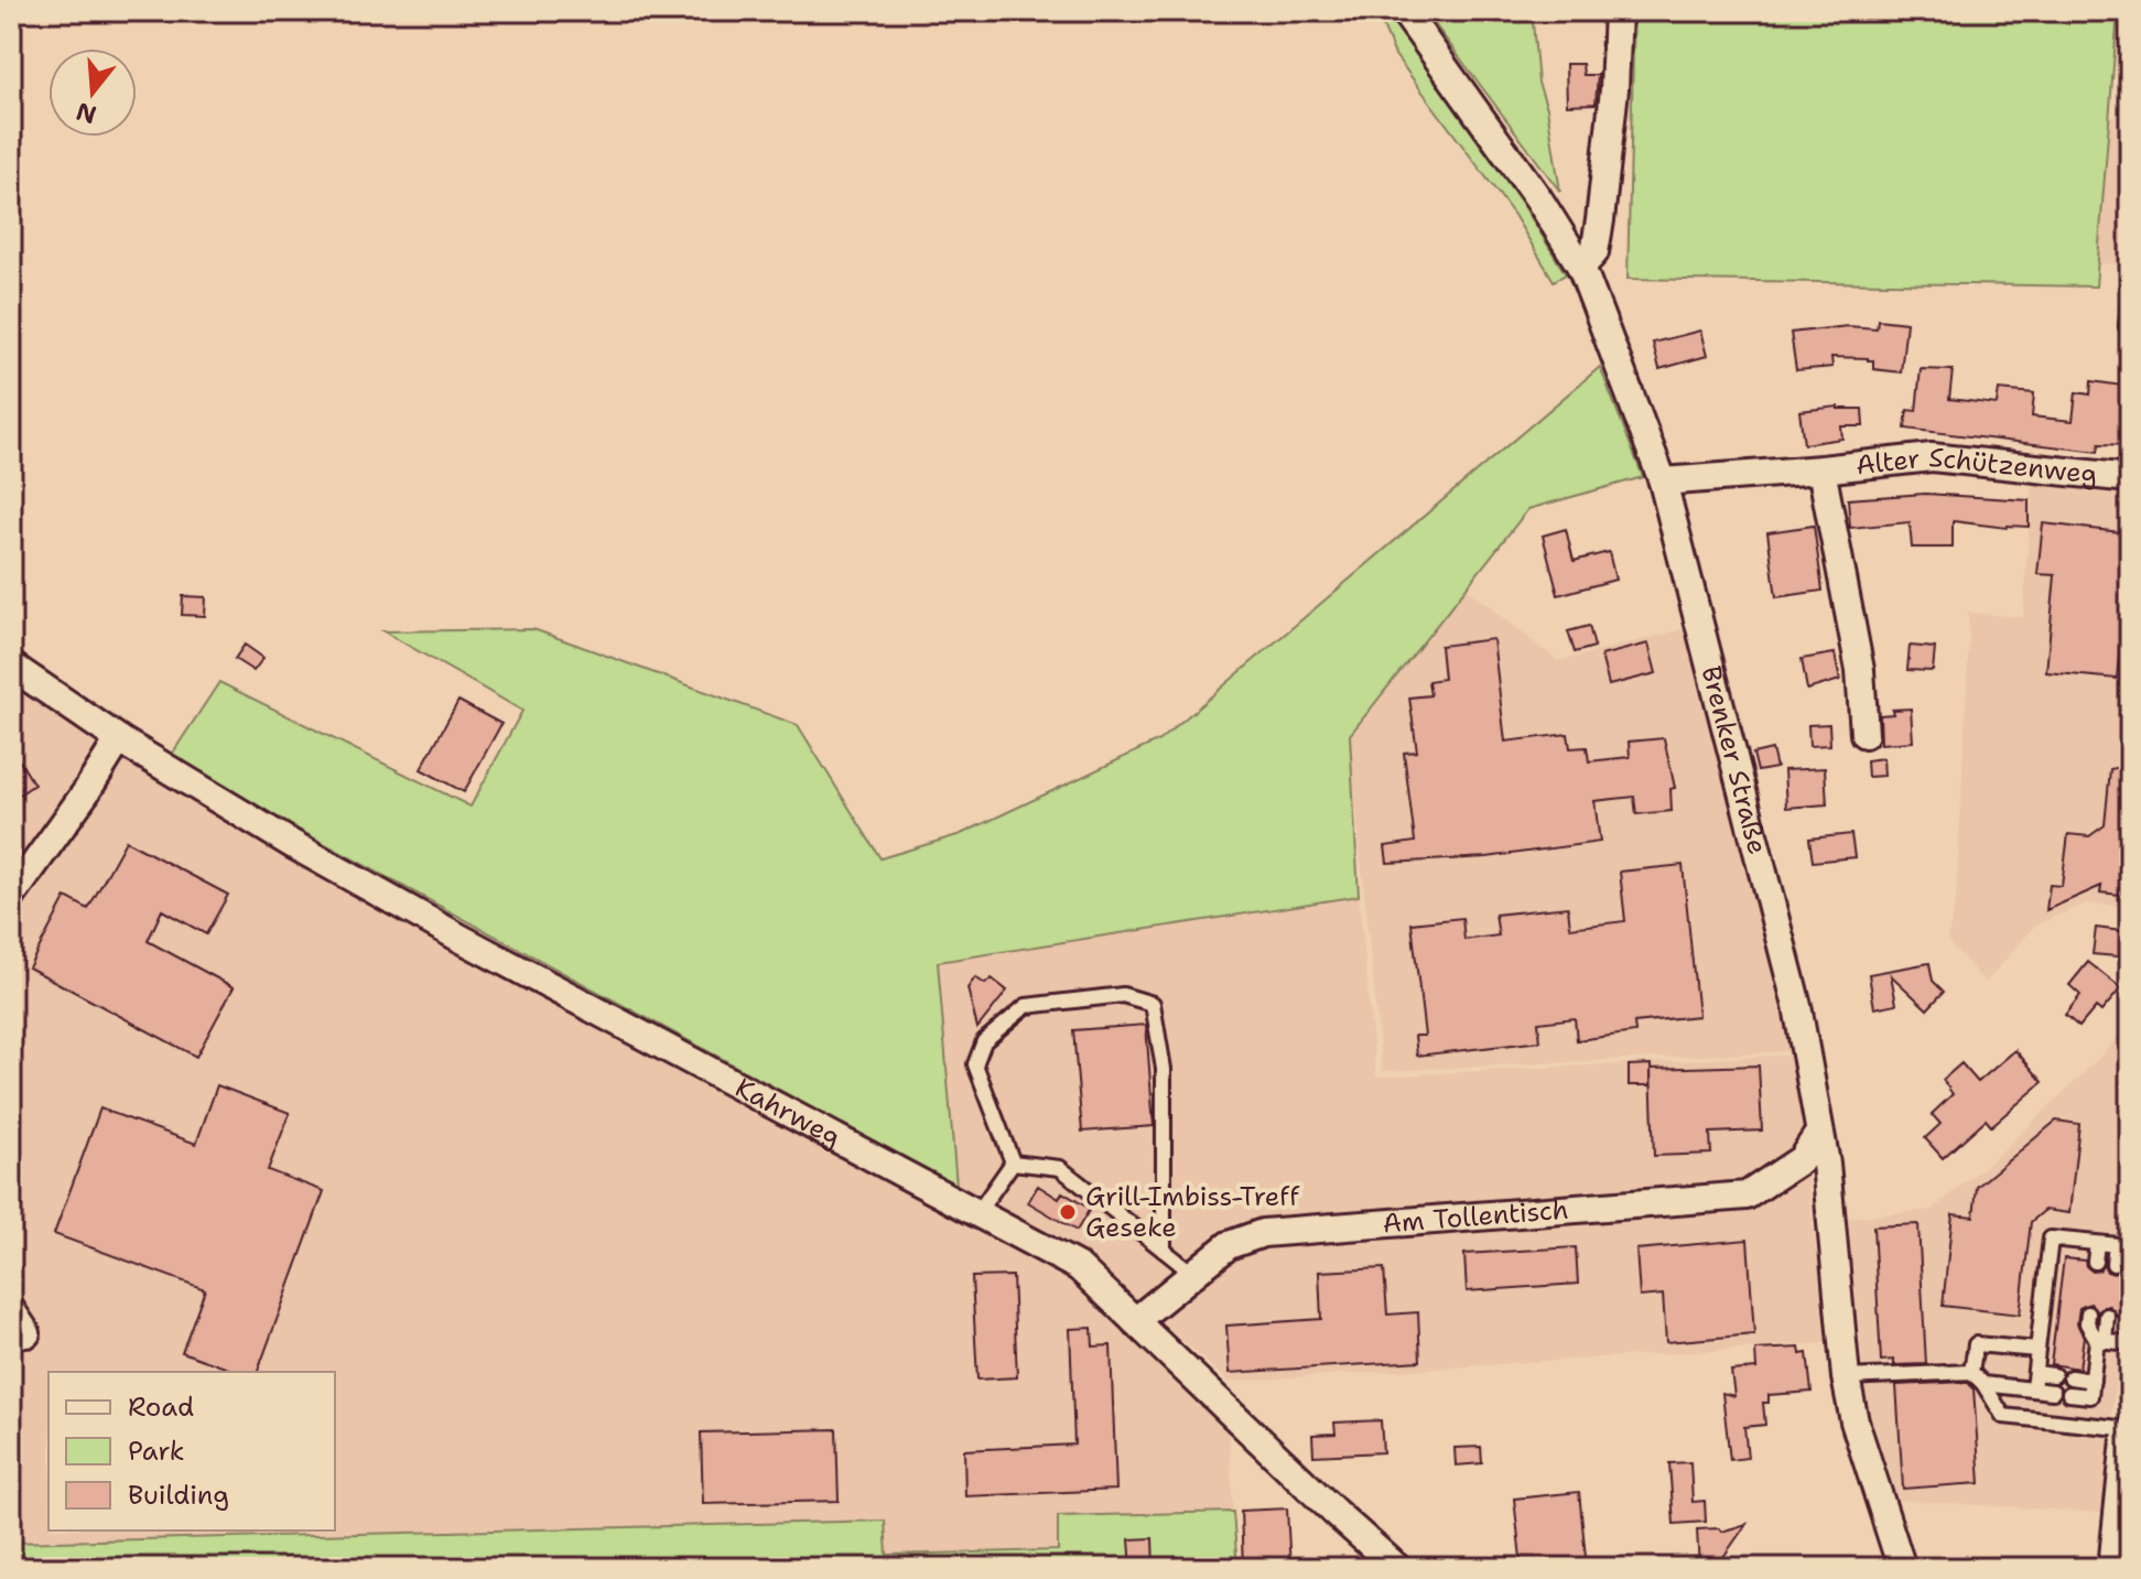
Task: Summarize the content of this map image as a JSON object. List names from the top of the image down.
{
  "streets": {
    "street": [
      "Alter Schützenweg",
      "Brenker Straße",
      "Kahrweg",
      "Am Tollentisch"
    ]
  },
  "crossings": [
    ["Alter Schützenweg", "Brenker Straße"],
    ["Brenker Straße", "Am Tollentisch"],
    ["Kahrweg", "Am Tollentisch"]
  ],
  "places": ["Grill-Imbiss-Treff Geseke"],
  "legend": ["Road", "Park", "Building"],
  "north": "bottom"
}
